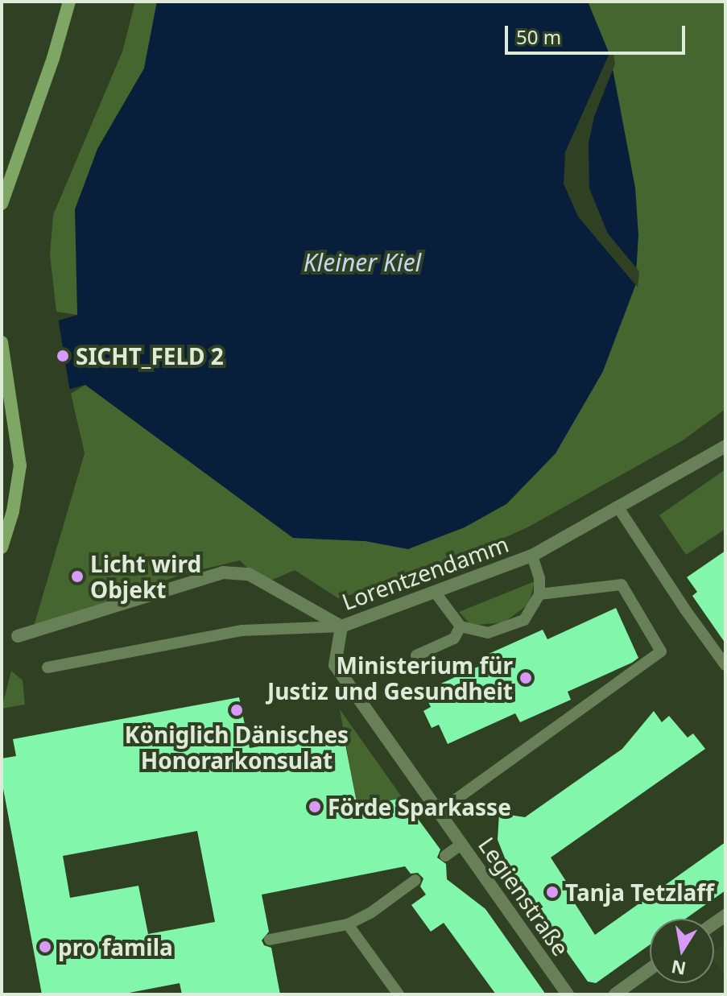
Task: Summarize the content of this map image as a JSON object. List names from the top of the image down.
{
  "streets": {
    "street": ["Lorentzendamm", "Legienstraße"]
  },
  "crossings": [
    ["Lorentzendamm", "Legienstraße"]
  ],
  "water": ["Kleiner Kiel"],
  "places": [
    "SICHT_FELD 2",
    "Licht wird Objekt",
    "Ministerium für Justiz und Gesundheit",
    "Königlich Dänisches Honorarkonsulat",
    "Förde Sparkasse",
    "Tanja Tetzlaff",
    "pro famila"
  ],
  "scale_bar": "50 m",
  "north": "bottom"
}
